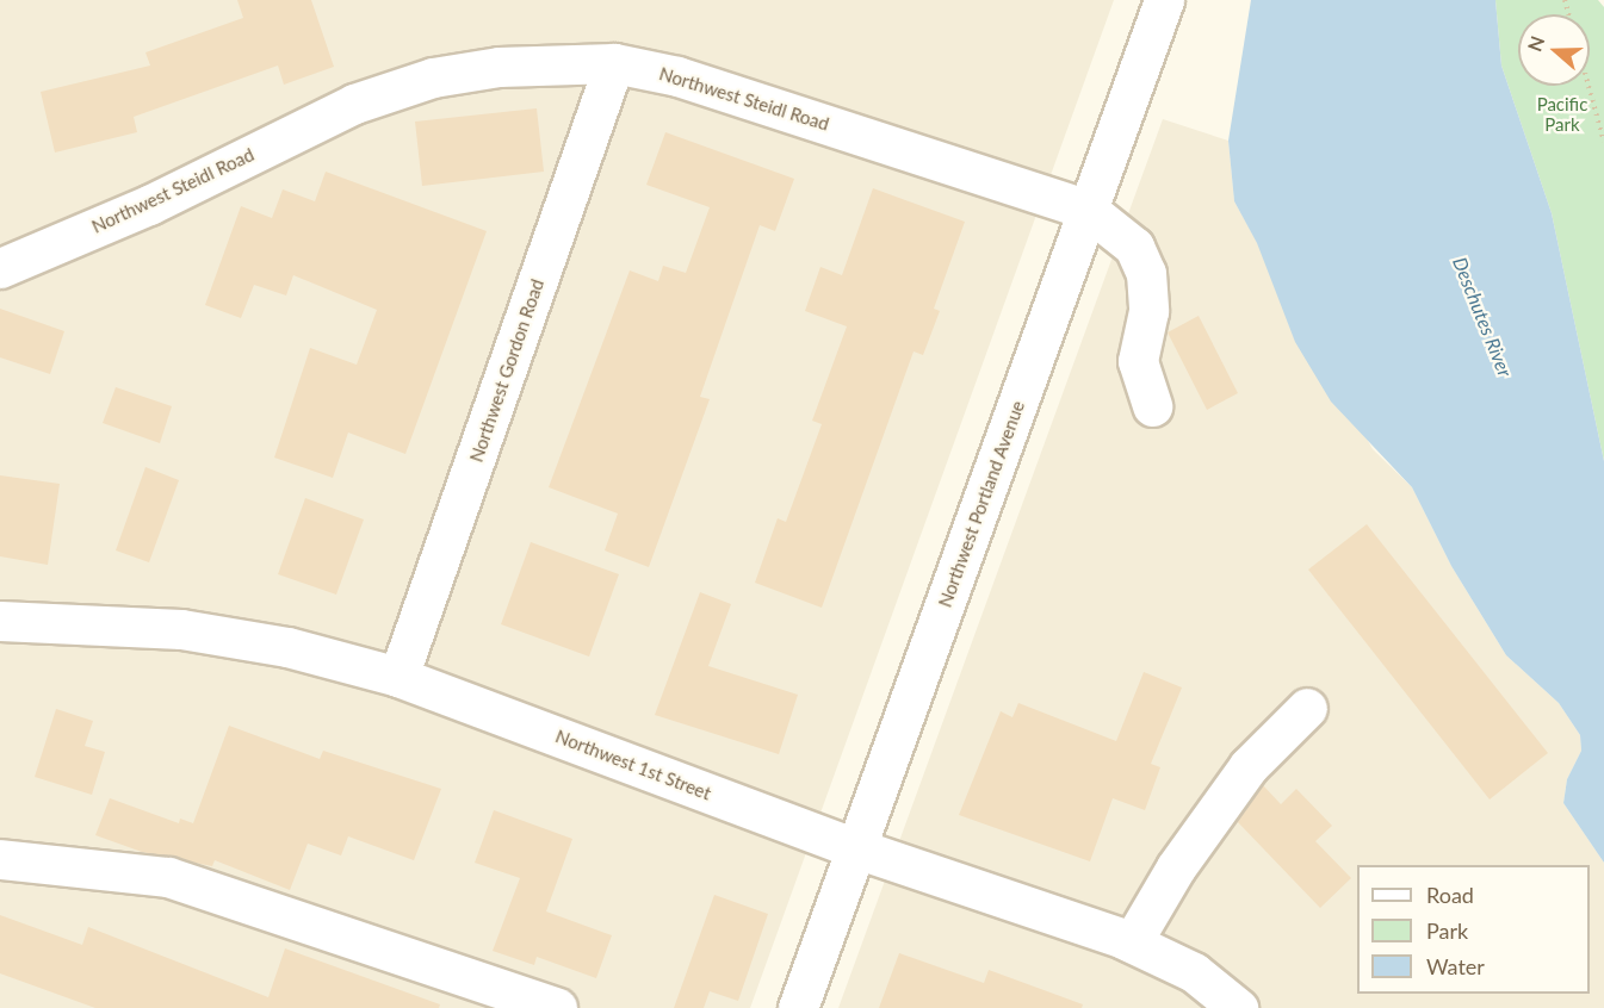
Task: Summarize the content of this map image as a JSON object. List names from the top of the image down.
{
  "streets": {
    "street": [
      "Northwest Steidl Road",
      "Northwest Gordon Road",
      "Northwest Portland Avenue",
      "Northwest 1st Street"
    ]
  },
  "crossings": [
    ["Northwest Steidl Road", "Northwest Gordon Road"],
    ["Northwest Steidl Road", "Northwest Portland Avenue"],
    ["Northwest Gordon Road", "Northwest 1st Street"],
    ["Northwest Portland Avenue", "Northwest 1st Street"]
  ],
  "water": ["Deschutes River"],
  "parks": ["Pacific Park"],
  "legend": ["Road", "Park", "Water"],
  "north": "left"
}
